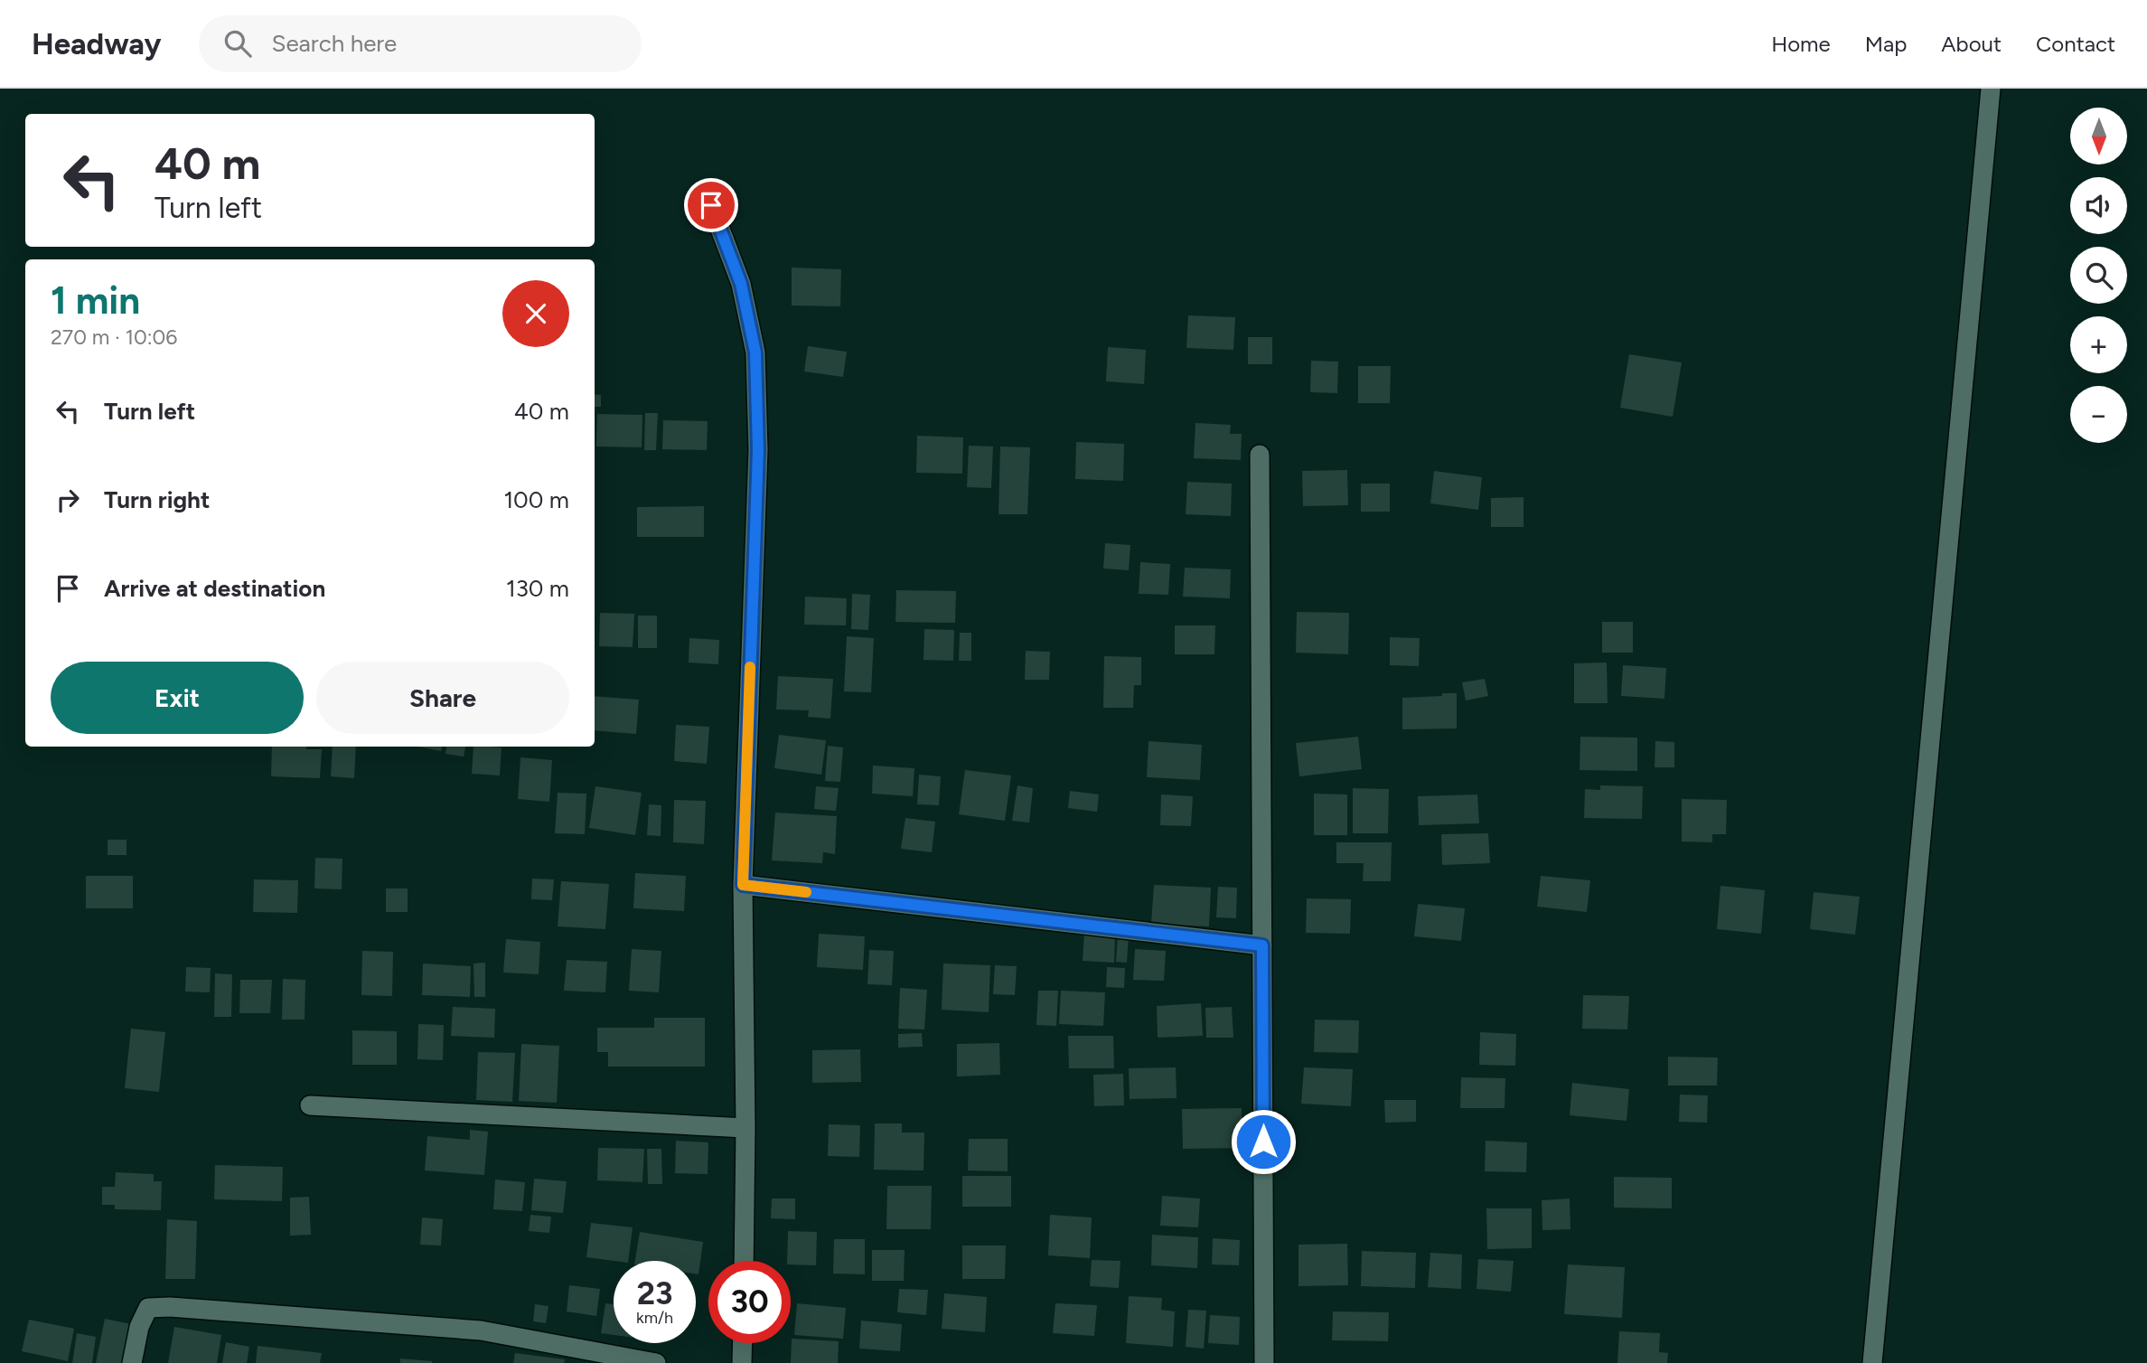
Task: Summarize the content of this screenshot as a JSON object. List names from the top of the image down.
{
  "north": "bottom",
  "page": {
    "header": "Headway",
    "search": "Search here",
    "nav": [
      "Home",
      "Map",
      "About",
      "Contact"
    ],
    "map_buttons": ["+", "−"],
    "turn": ["40 m", "Turn left"],
    "heading": ["1 min", "270 m · 10:06"],
    "list": [
      {
        "name": "Turn left",
        "value": "40 m"
      },
      {
        "name": "Turn right",
        "value": "100 m"
      },
      {
        "name": "Arrive at destination",
        "value": "130 m"
      }
    ],
    "buttons": ["Exit", "Share"],
    "speed": "23 km/h",
    "limit": "30"
  }
}
